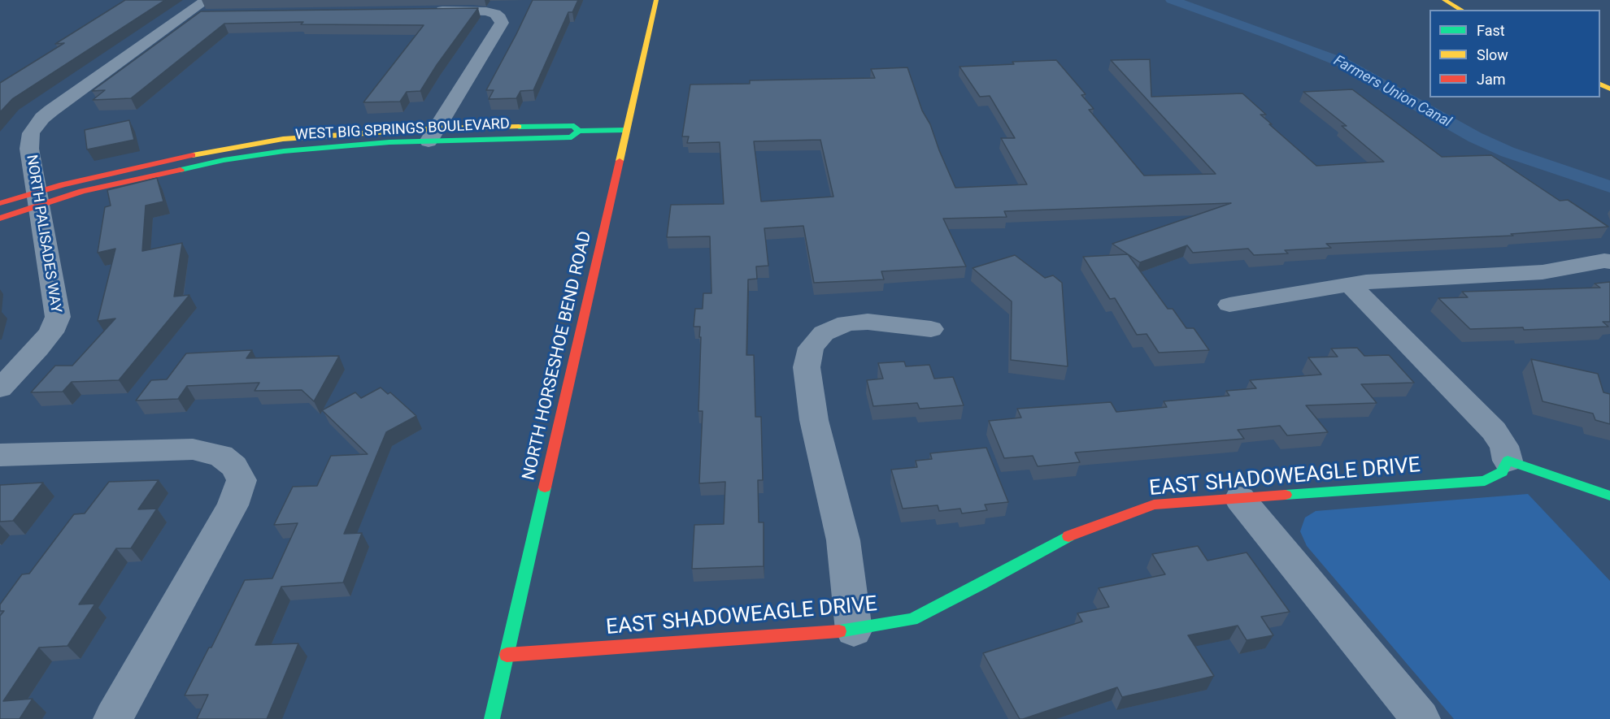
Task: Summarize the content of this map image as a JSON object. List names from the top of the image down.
{
  "streets": {
    "main road": ["WEST BIG SPRINGS BOULEVARD", "NORTH HORSESHOE BEND ROAD", "EAST SHADOWEAGLE DRIVE"],
    "street": ["NORTH PALISADES WAY"]
  },
  "crossings": [
    ["WEST BIG SPRINGS BOULEVARD", "NORTH PALISADES WAY"],
    ["WEST BIG SPRINGS BOULEVARD", "NORTH HORSESHOE BEND ROAD"],
    ["NORTH HORSESHOE BEND ROAD", "EAST SHADOWEAGLE DRIVE"]
  ],
  "water": ["Farmers Union Canal"],
  "legend": ["Fast", "Slow", "Jam"]
}
